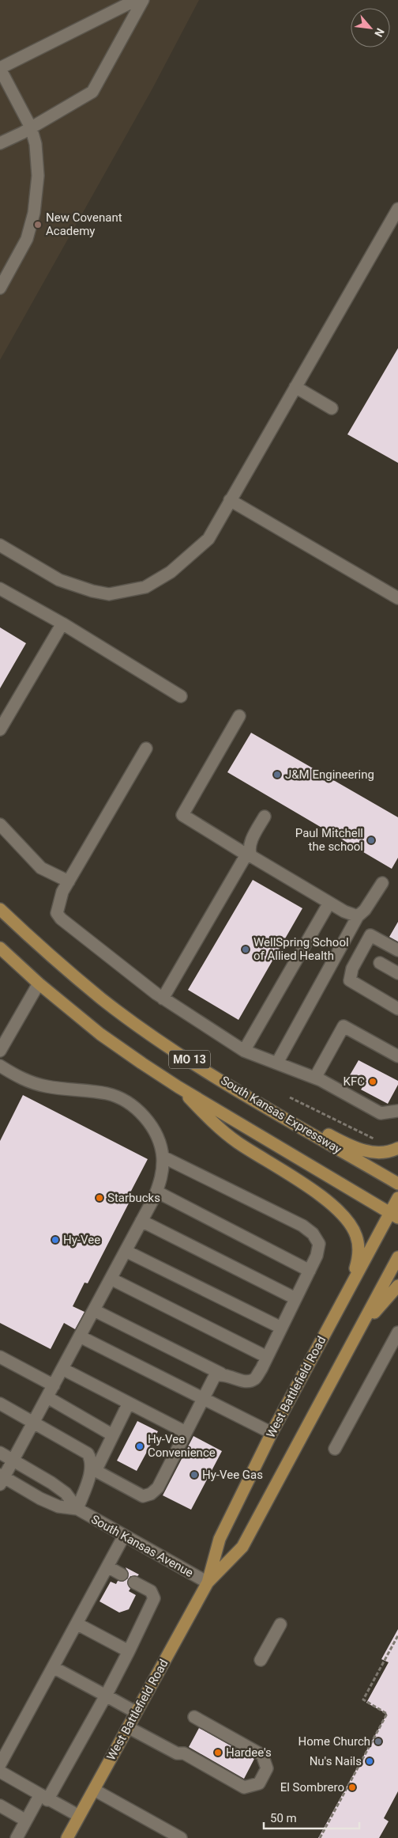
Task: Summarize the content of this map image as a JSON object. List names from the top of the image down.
{
  "streets": {
    "main road": ["MO 13", "South Kansas Expressway", "West Battlefield Road"],
    "street": ["South Kansas Avenue"]
  },
  "crossings": [
    ["MO 13", "West Battlefield Road"],
    ["West Battlefield Road", "South Kansas Avenue"]
  ],
  "places": [
    "New Covenant Academy",
    "J&M Engineering",
    "Paul Mitchell the school",
    "WellSpring School of Allied Health",
    "KFC",
    "Starbucks",
    "Hy-Vee",
    "Hy-Vee Convenience",
    "Hy-Vee Gas",
    "Home Church",
    "Hardee's",
    "Nu's Nails",
    "El Sombrero"
  ],
  "scale_bar": "50 m",
  "north": "bottom right"
}
